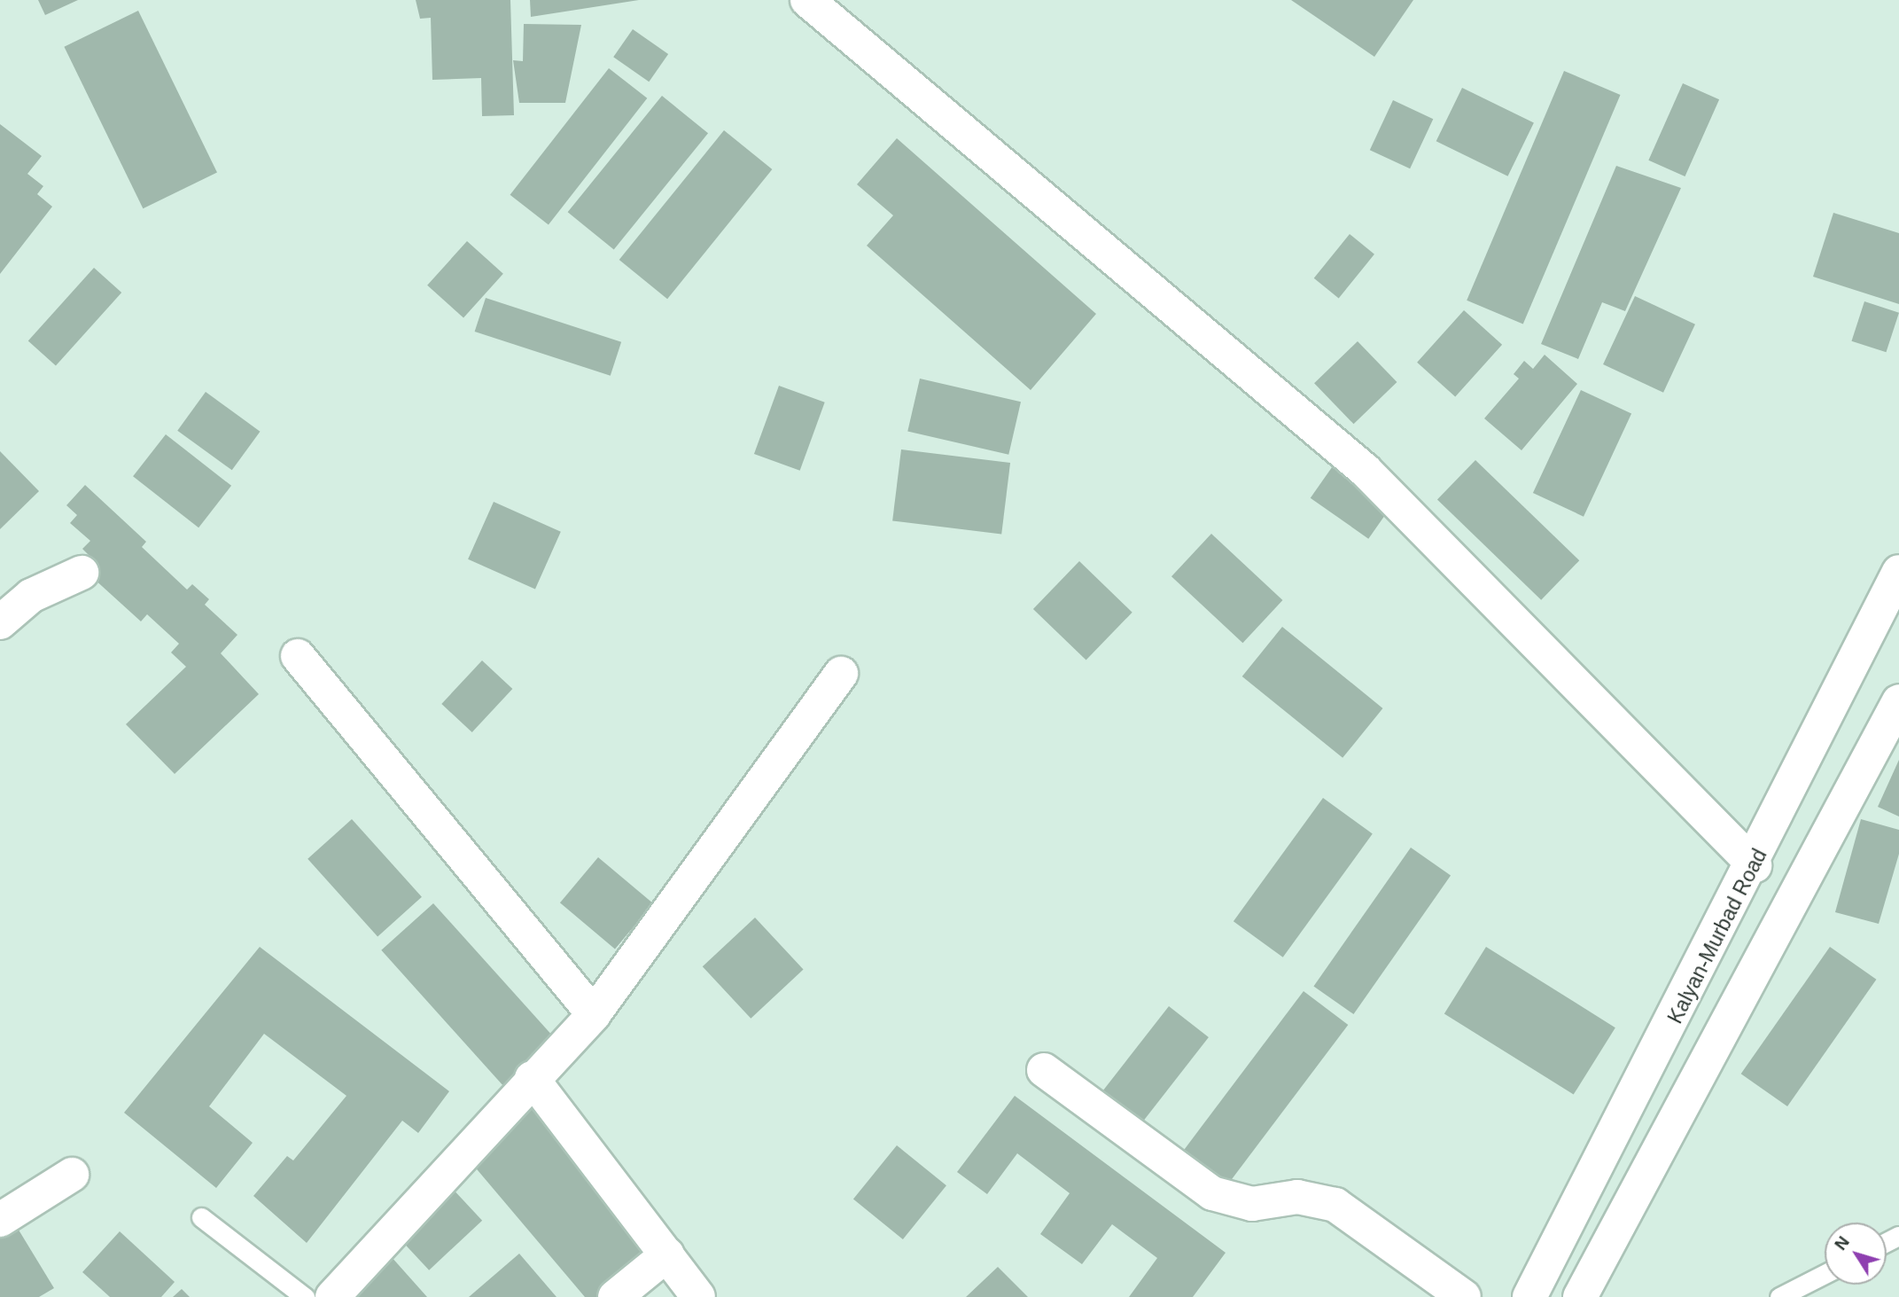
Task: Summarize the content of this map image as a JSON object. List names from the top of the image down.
{
  "streets": {
    "street": ["Kalyan-Murbad Road"]
  },
  "north": "top left"
}
